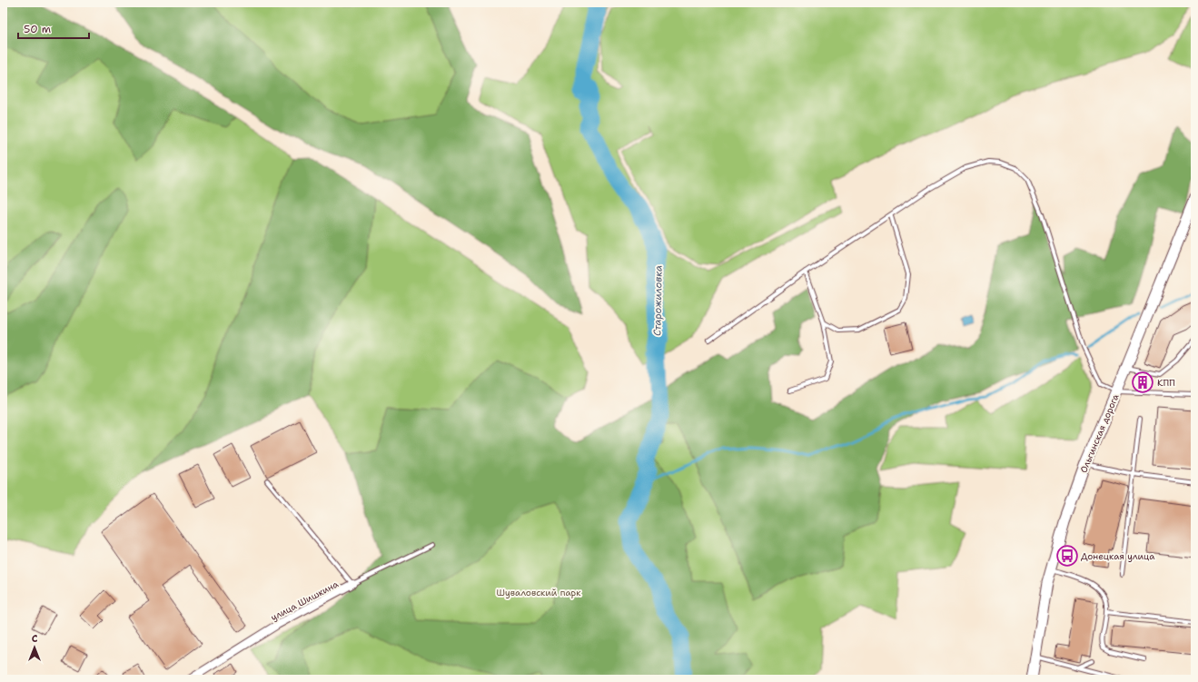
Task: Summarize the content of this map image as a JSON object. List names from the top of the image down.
{
  "streets": {
    "street": ["Ольгинская дорога", "улица Шишкина"]
  },
  "water": ["Старожиловка"],
  "parks": ["Шуваловский парк"],
  "places": {
    "building": ["КПП"],
    "bus stop": ["Донецкая улица"]
  },
  "scale_bar": "50 m",
  "north": "top"
}
